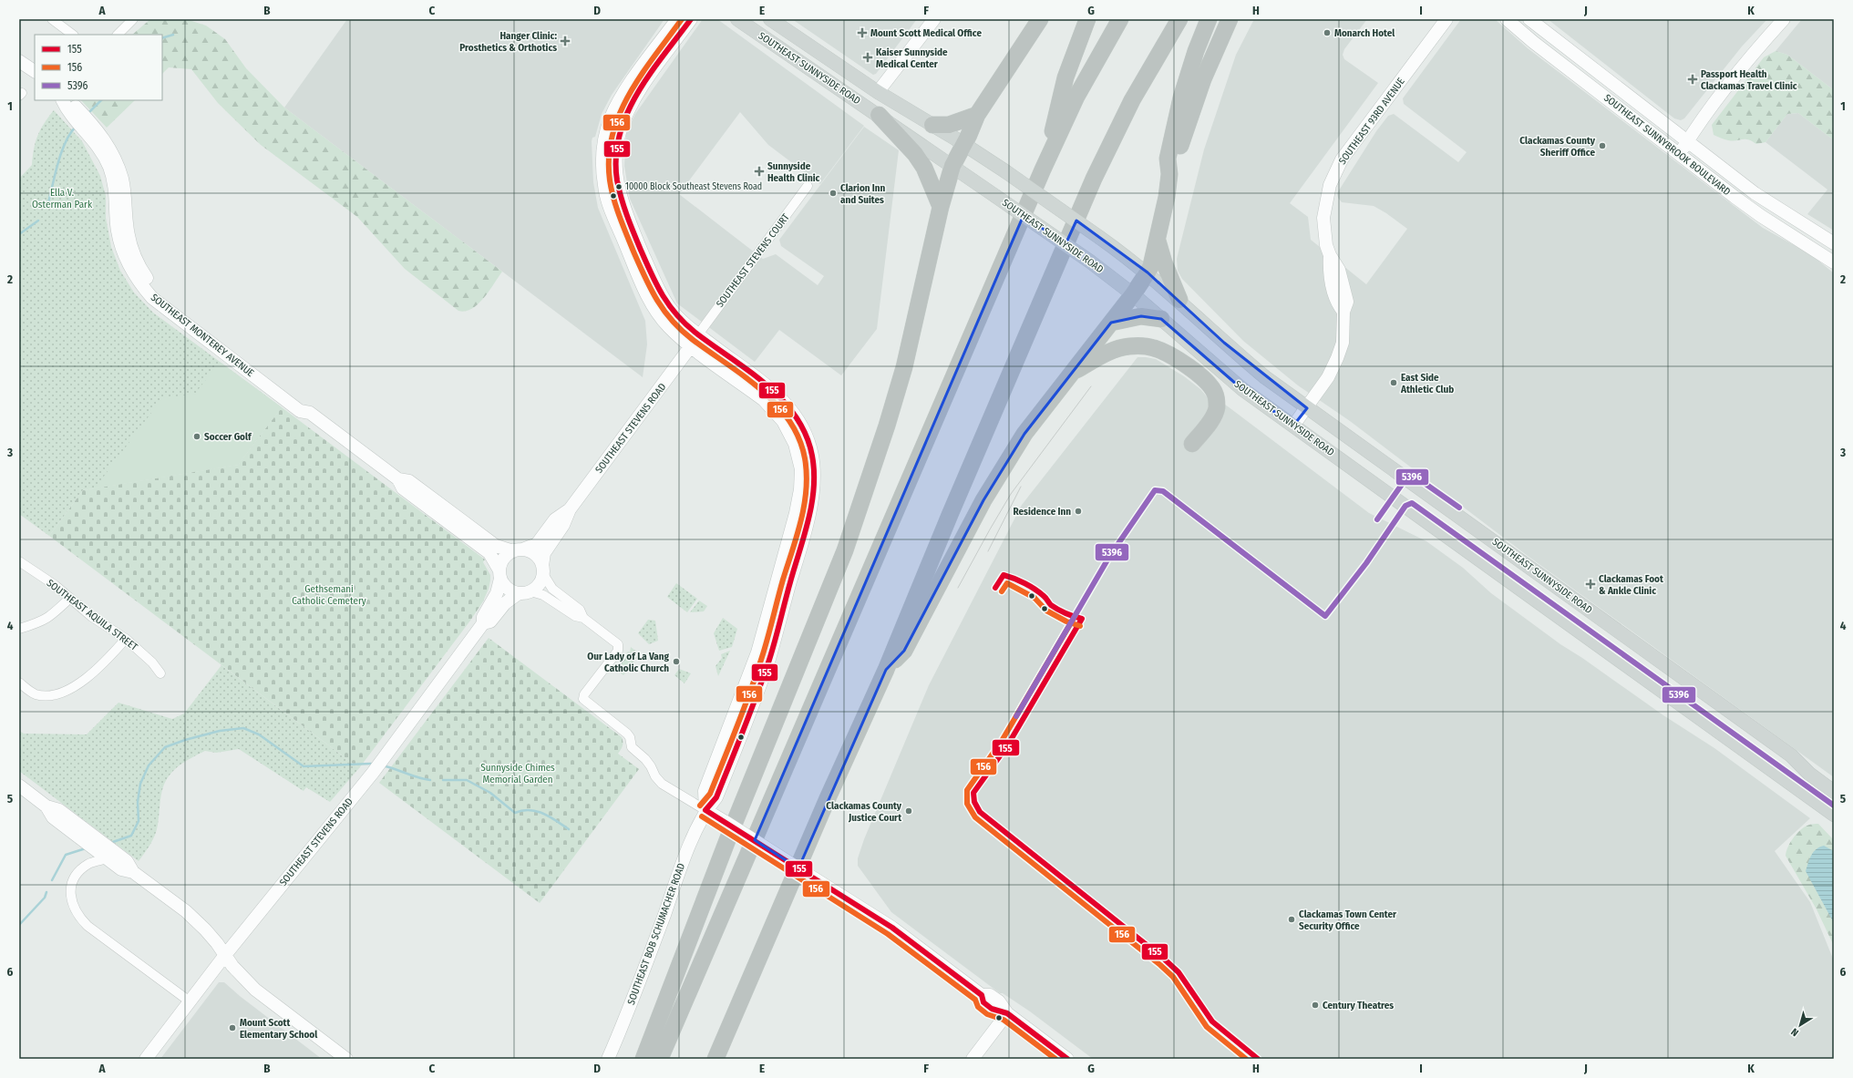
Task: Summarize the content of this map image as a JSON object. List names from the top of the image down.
{
  "streets": {
    "main road": [
      "SOUTHEAST SUNNYSIDE ROAD",
      "SOUTHEAST 93RD AVENUE",
      "SOUTHEAST SUNNYBROOK BOULEVARD",
      "SOUTHEAST MONTEREY AVENUE",
      "SOUTHEAST STEVENS ROAD",
      "SOUTHEAST BOB SCHUMACHER ROAD"
    ],
    "street": ["SOUTHEAST STEVENS COURT", "SOUTHEAST AQUILA STREET"]
  },
  "crossings": [
    ["SOUTHEAST SUNNYSIDE ROAD", "SOUTHEAST 93RD AVENUE"],
    ["SOUTHEAST STEVENS COURT", "SOUTHEAST STEVENS ROAD"],
    ["SOUTHEAST STEVENS COURT", "SOUTHEAST BOB SCHUMACHER ROAD"],
    ["SOUTHEAST MONTEREY AVENUE", "SOUTHEAST STEVENS ROAD"],
    ["SOUTHEAST STEVENS ROAD", "SOUTHEAST BOB SCHUMACHER ROAD"]
  ],
  "parks": ["Ella V. Osterman Park", "Gethsemani Catholic Cemetery", "Sunnyside Chimes Memorial Garden"],
  "places": {
    "health": [
      "Mount Scott Medical Office",
      "Hanger Clinic: Prosthetics & Orthotics",
      "Kaiser Sunnyside Medical Center",
      "Passport Health Clackamas Travel Clinic",
      "Sunnyside Health Clinic",
      "Clackamas Foot & Ankle Clinic"
    ],
    "other": [
      "Monarch Hotel",
      "Clackamas County Sheriff Office",
      "10000 Block Southeast Stevens Road",
      "Clarion Inn and Suites",
      "East Side Athletic Club",
      "Soccer Golf",
      "Residence Inn",
      "Our Lady of La Vang Catholic Church",
      "Clackamas County Justice Court",
      "Clackamas Town Center Security Office",
      "Century Theatres",
      "Mount Scott Elementary School"
    ]
  },
  "lines": ["transit line 155", "transit line 156", "transit line 5396"],
  "legend": ["155", "156", "5396"],
  "north": "bottom left",
  "grid": {
    "columns": [
      "A",
      "B",
      "C",
      "D",
      "E",
      "F",
      "G",
      "H",
      "I",
      "J",
      "K"
    ],
    "rows": [
      "1",
      "2",
      "3",
      "4",
      "5",
      "6"
    ]
  }
}
